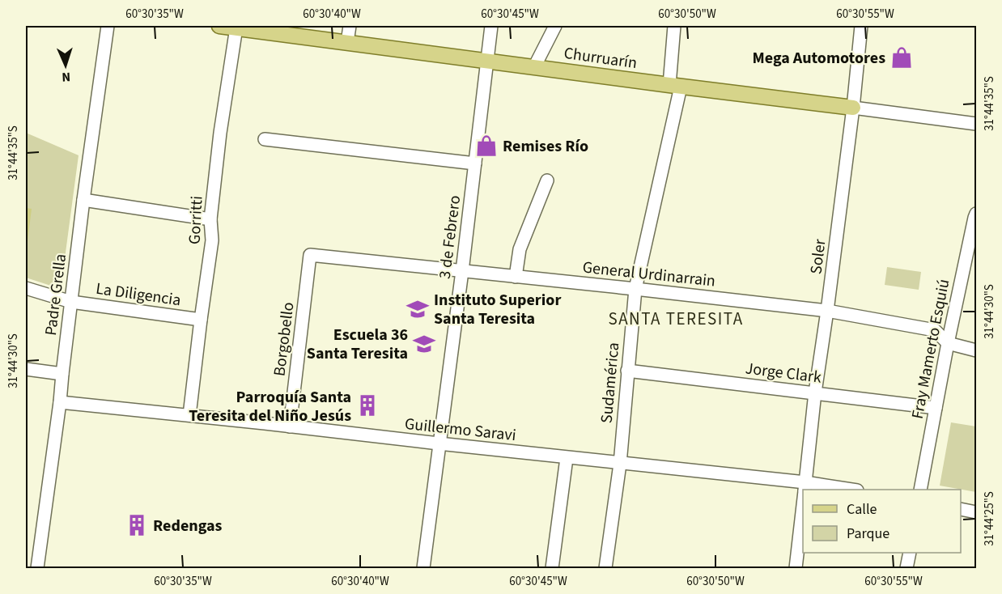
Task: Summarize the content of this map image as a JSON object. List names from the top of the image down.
{
  "streets": {
    "main road": ["Churruarín"],
    "street": [
      "Gorritti",
      "3 de Febrero",
      "Soler",
      "General Urdinarrain",
      "La Diligencia",
      "Padre Grella",
      "Borgobello",
      "Fray Mamerto Esquiú",
      "Jorge Clark",
      "Sudamérica",
      "Guillermo Saravi"
    ]
  },
  "crossings": [
    ["Churruarín", "Gorritti"],
    ["Churruarín", "3 de Febrero"],
    ["Churruarín", "Soler"],
    ["Churruarín", "Sudamérica"],
    ["Gorritti", "La Diligencia"],
    ["Gorritti", "Guillermo Saravi"],
    ["3 de Febrero", "General Urdinarrain"],
    ["3 de Febrero", "Guillermo Saravi"],
    ["Soler", "General Urdinarrain"],
    ["Soler", "Jorge Clark"],
    ["Soler", "Guillermo Saravi"],
    ["General Urdinarrain", "Borgobello"],
    ["General Urdinarrain", "Fray Mamerto Esquiú"],
    ["General Urdinarrain", "Sudamérica"],
    ["La Diligencia", "Padre Grella"],
    ["Padre Grella", "Guillermo Saravi"],
    ["Borgobello", "Guillermo Saravi"],
    ["Fray Mamerto Esquiú", "Jorge Clark"],
    ["Jorge Clark", "Sudamérica"],
    ["Sudamérica", "Guillermo Saravi"]
  ],
  "districts": ["SANTA TERESITA"],
  "places": {
    "shop": ["Mega Automotores", "Remises Río"],
    "school or university": ["Instituto Superior Santa Teresita", "Escuela 36 Santa Teresita"],
    "building": ["Parroquía Santa Teresita del Niño Jesús", "Redengas"]
  },
  "legend": ["Calle", "Parque"],
  "north": "bottom",
  "coordinates": [
    "60°30'35\"W",
    "60°30'40\"W",
    "60°30'45\"W",
    "60°30'50\"W",
    "60°30'55\"W",
    "31°44'35\"S",
    "31°44'30\"S",
    "31°44'25\"S"
  ]
}
